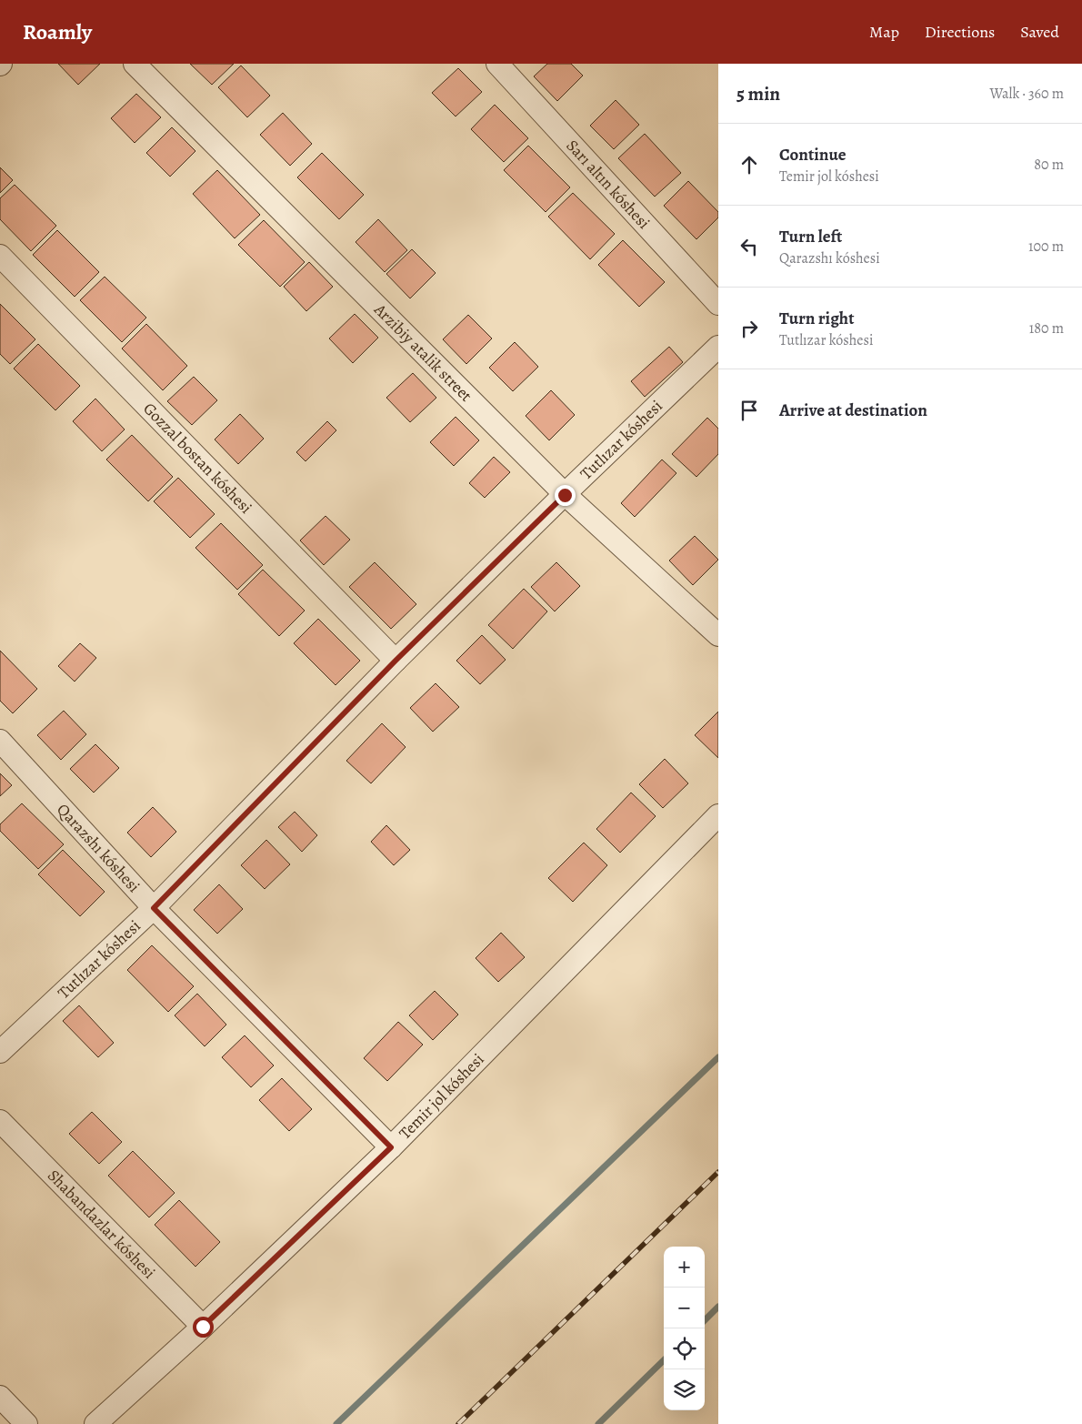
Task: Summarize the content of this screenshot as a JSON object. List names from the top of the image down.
{
  "streets": {
    "street": [
      "Sarı altın kóshesi",
      "Arzibiy atalik street",
      "Tutlızar kóshesi",
      "Gozzal bostan kóshesi",
      "Qarazshı kóshesi",
      "Temir jol kóshesi",
      "Shabandazlar kóshesi"
    ]
  },
  "crossings": [
    ["Arzibiy atalik street", "Tutlızar kóshesi"],
    ["Tutlızar kóshesi", "Gozzal bostan kóshesi"],
    ["Tutlızar kóshesi", "Qarazshı kóshesi"],
    ["Qarazshı kóshesi", "Temir jol kóshesi"],
    ["Temir jol kóshesi", "Shabandazlar kóshesi"]
  ],
  "page": {
    "header": "Roamly",
    "nav": ["Map", "Directions", "Saved"],
    "heading": ["5 min", "Walk · 360 m"],
    "list": [
      ["Continue", "Temir jol kóshesi", "80 m"],
      ["Turn left", "Qarazshı kóshesi", "100 m"],
      ["Turn right", "Tutlızar kóshesi", "180 m"],
      "Arrive at destination"
    ],
    "map_buttons": ["+", "−"]
  }
}
